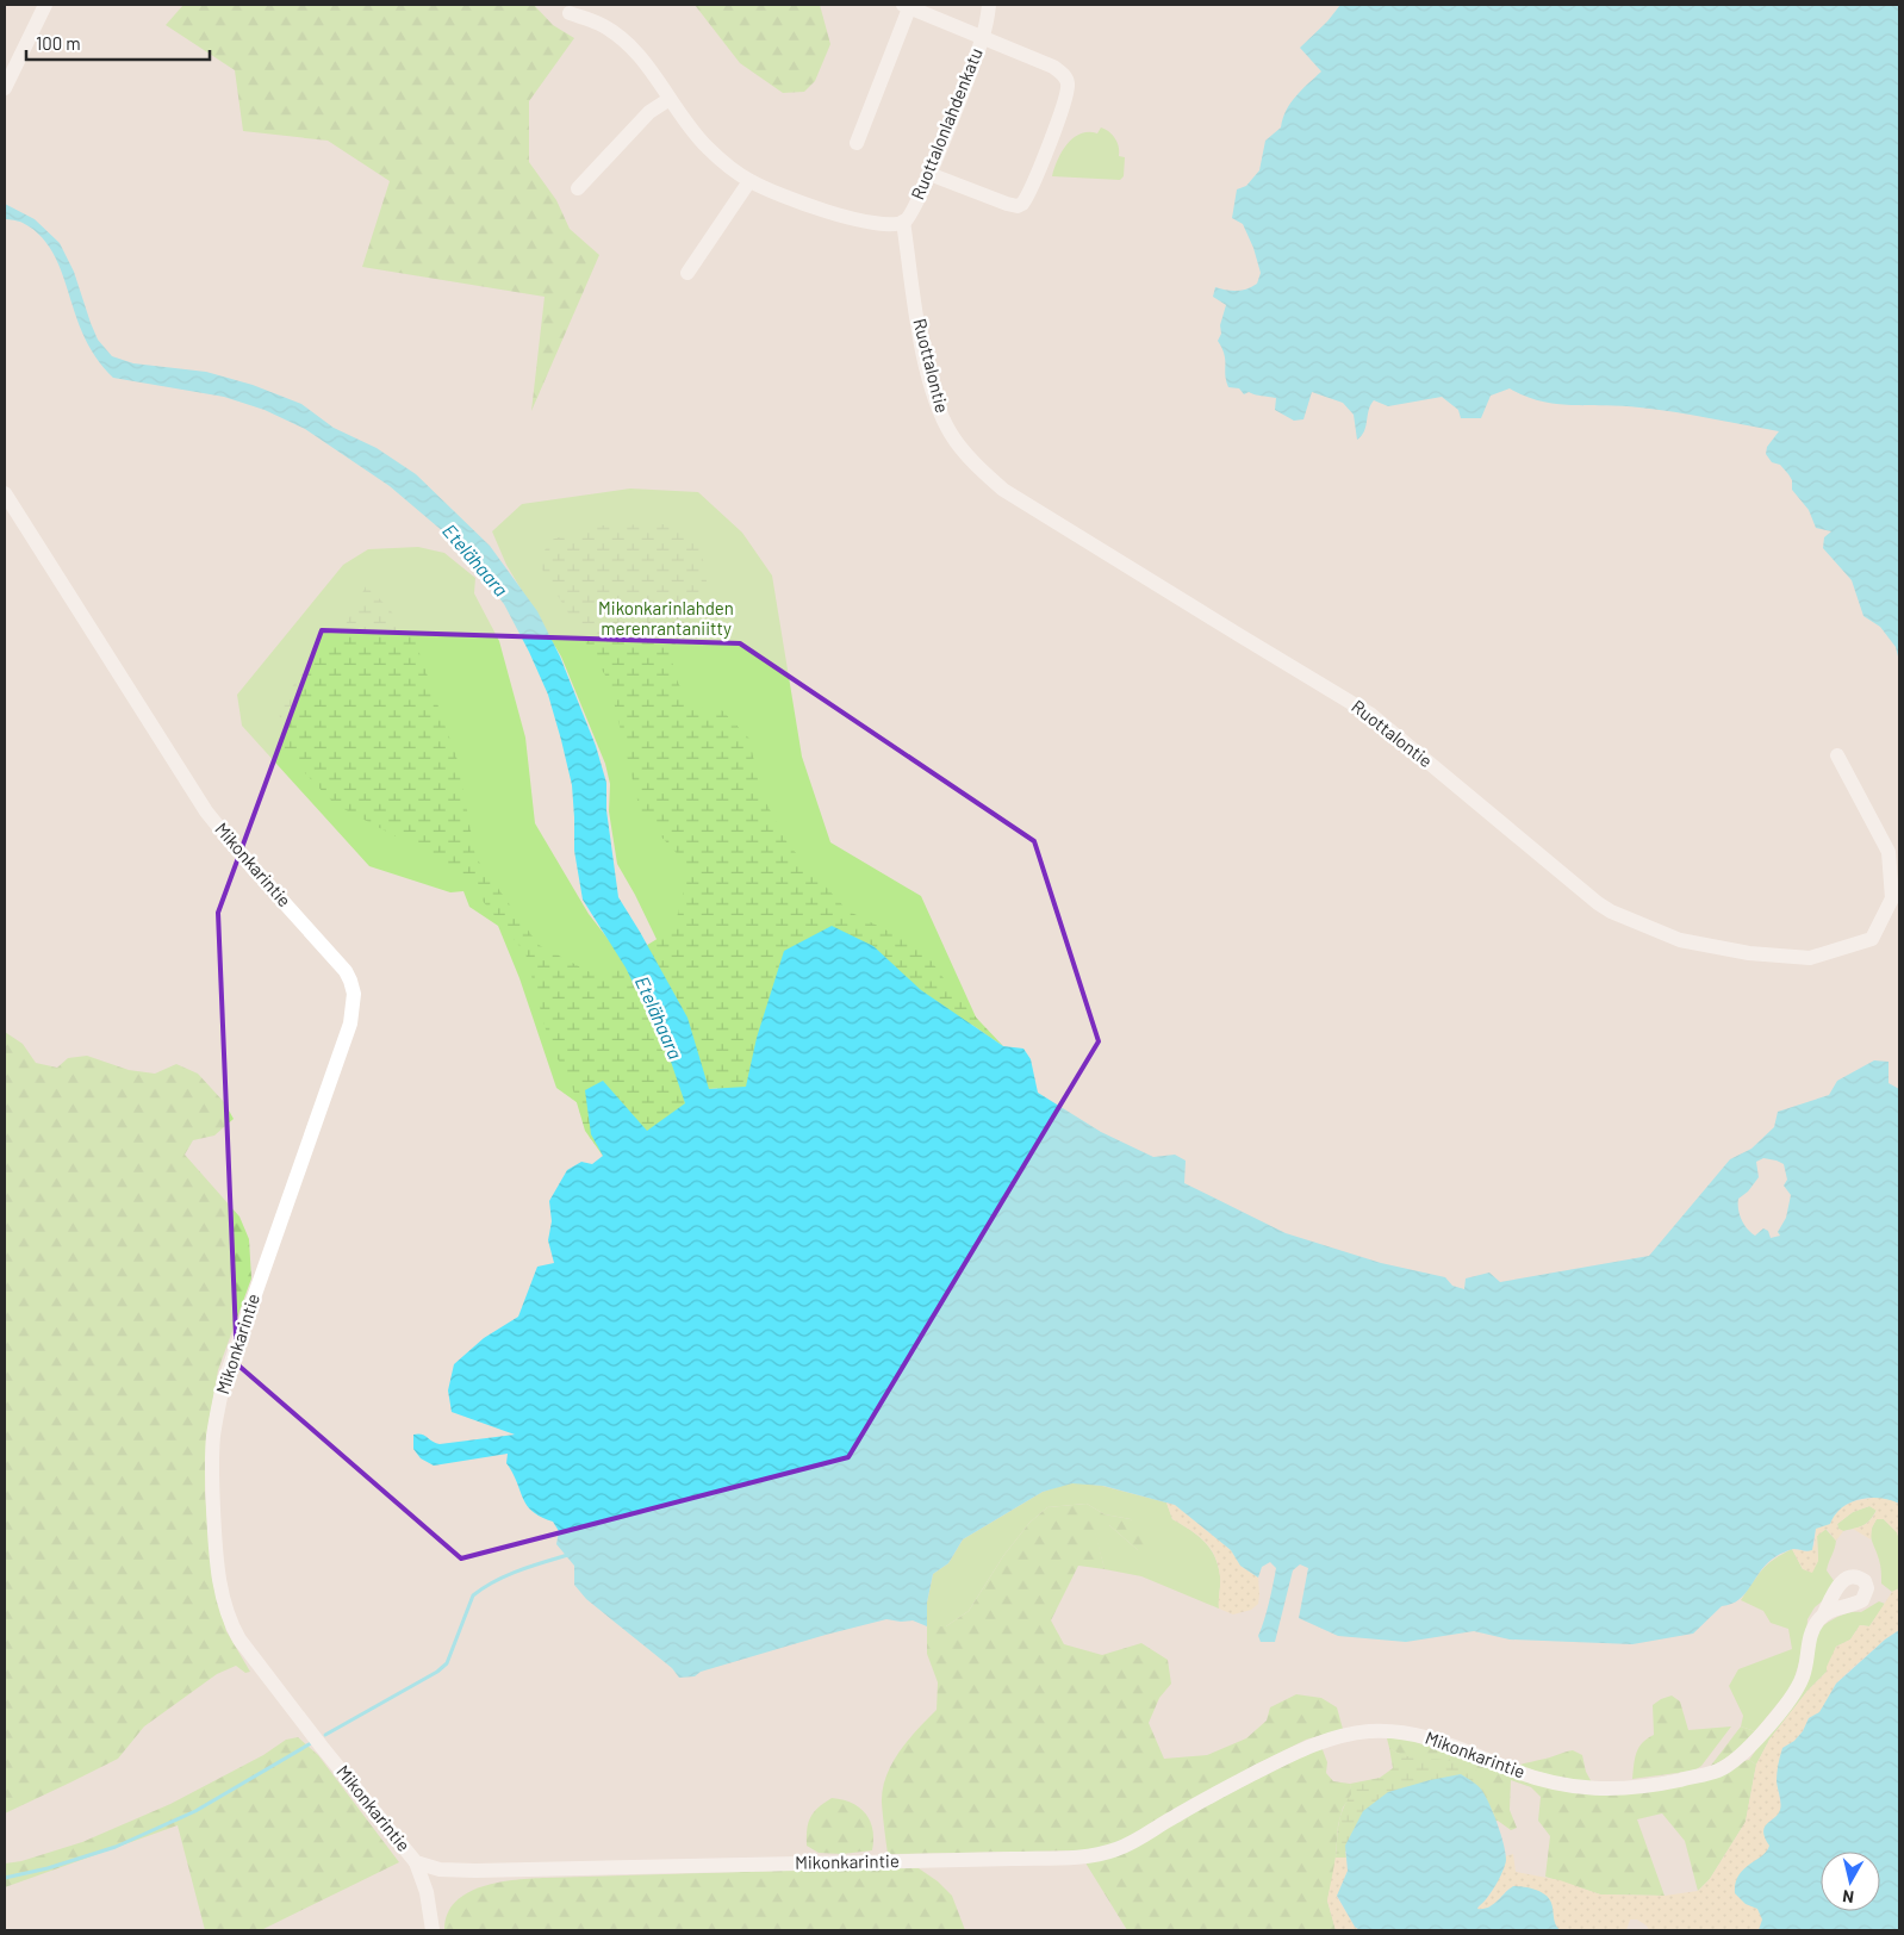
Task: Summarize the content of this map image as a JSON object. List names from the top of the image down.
{
  "streets": {
    "street": ["Ruottalonlahdenkatu", "Ruottalontie", "Mikonkarintie"]
  },
  "crossings": [
    ["Ruottalonlahdenkatu", "Ruottalontie"]
  ],
  "water": ["Etelähaara"],
  "parks": ["Mikonkarinlahden merenrantaniitty"],
  "scale_bar": "100 m",
  "north": "bottom"
}
